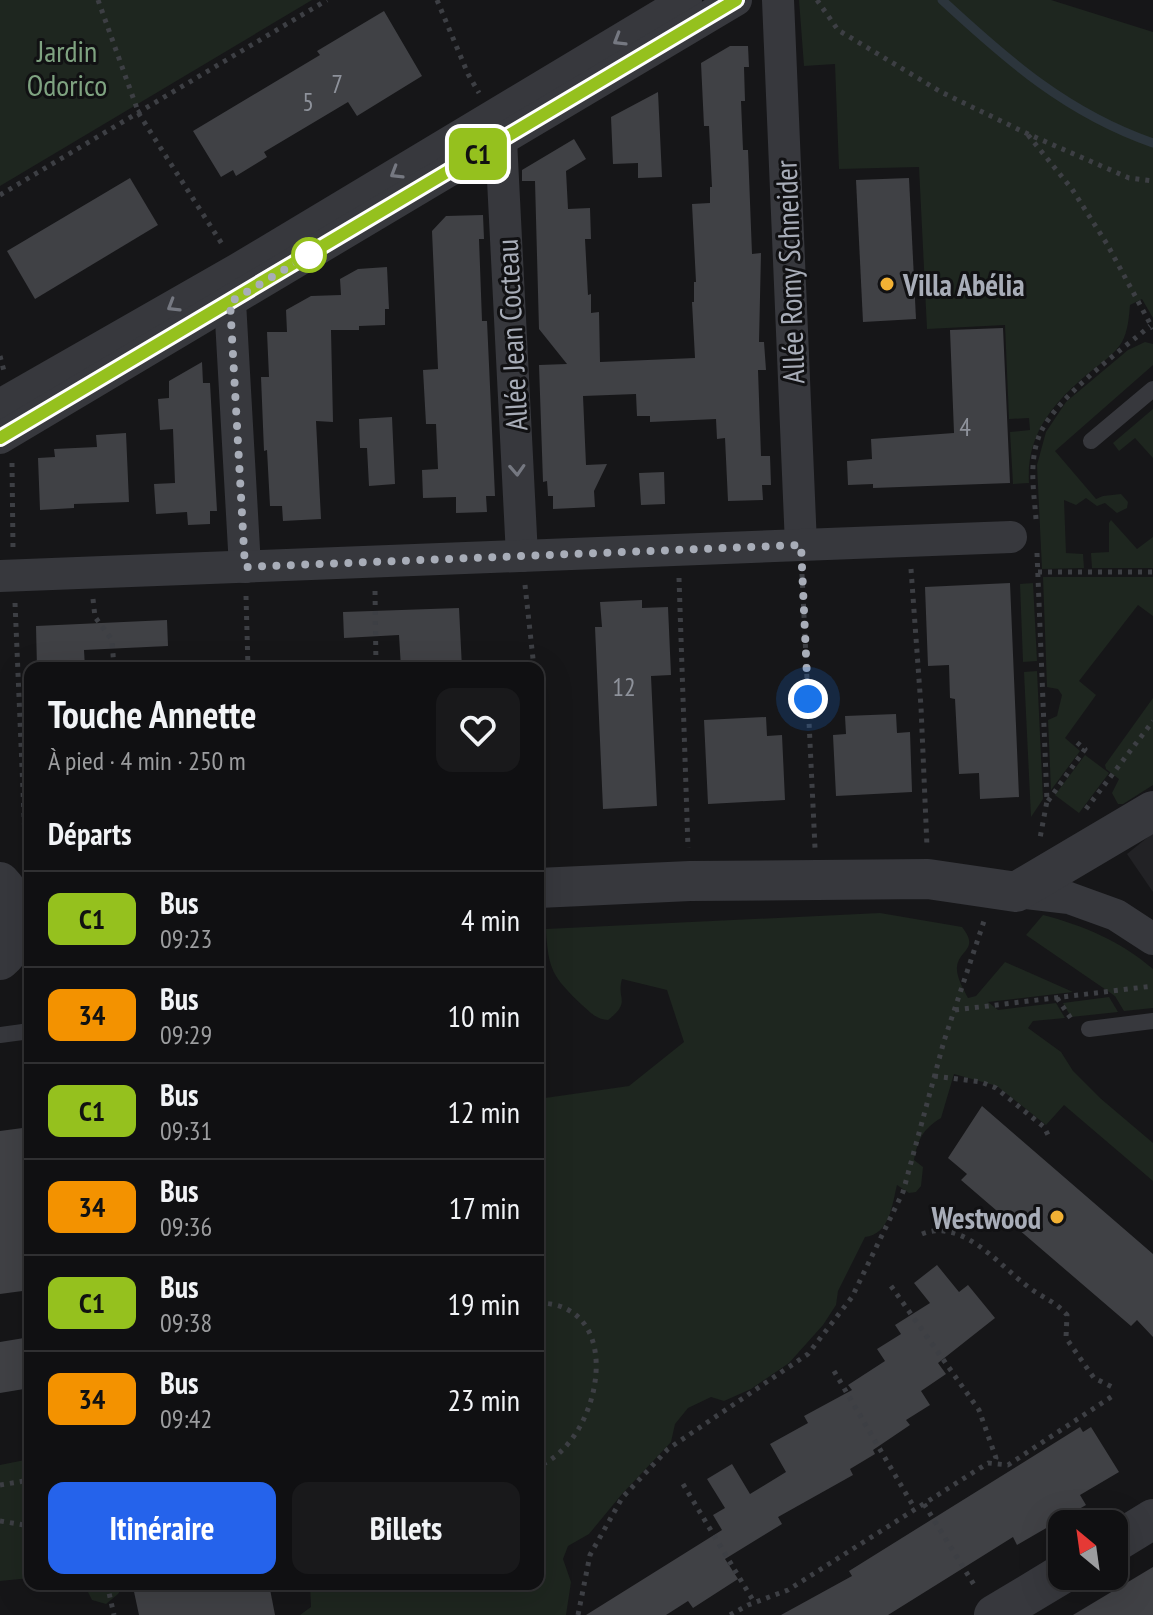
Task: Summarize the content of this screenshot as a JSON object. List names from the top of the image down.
{
  "streets": {
    "street": ["Allée Romy Schneider", "Allée Jean Cocteau"]
  },
  "parks": ["Jardin Odorico"],
  "places": ["Villa Abélia", "Westwood"],
  "lines": ["bus line C1"],
  "house_numbers": [
    "7",
    "5",
    "4",
    "12"
  ],
  "north": "top left",
  "page": {
    "on_map": "C1",
    "heading": [
      ["Touche Annette", "À pied · 4 min · 250 m"],
      "Départs"
    ],
    "list": [
      {
        "mark": "C1",
        "name": "Bus",
        "note": "09:23",
        "value": "4 min"
      },
      {
        "mark": "34",
        "name": "Bus",
        "note": "09:29",
        "value": "10 min"
      },
      {
        "mark": "C1",
        "name": "Bus",
        "note": "09:31",
        "value": "12 min"
      },
      {
        "mark": "34",
        "name": "Bus",
        "note": "09:36",
        "value": "17 min"
      },
      {
        "mark": "C1",
        "name": "Bus",
        "note": "09:38",
        "value": "19 min"
      },
      {
        "mark": "34",
        "name": "Bus",
        "note": "09:42",
        "value": "23 min"
      }
    ],
    "buttons": ["Itinéraire", "Billets"]
  }
}
